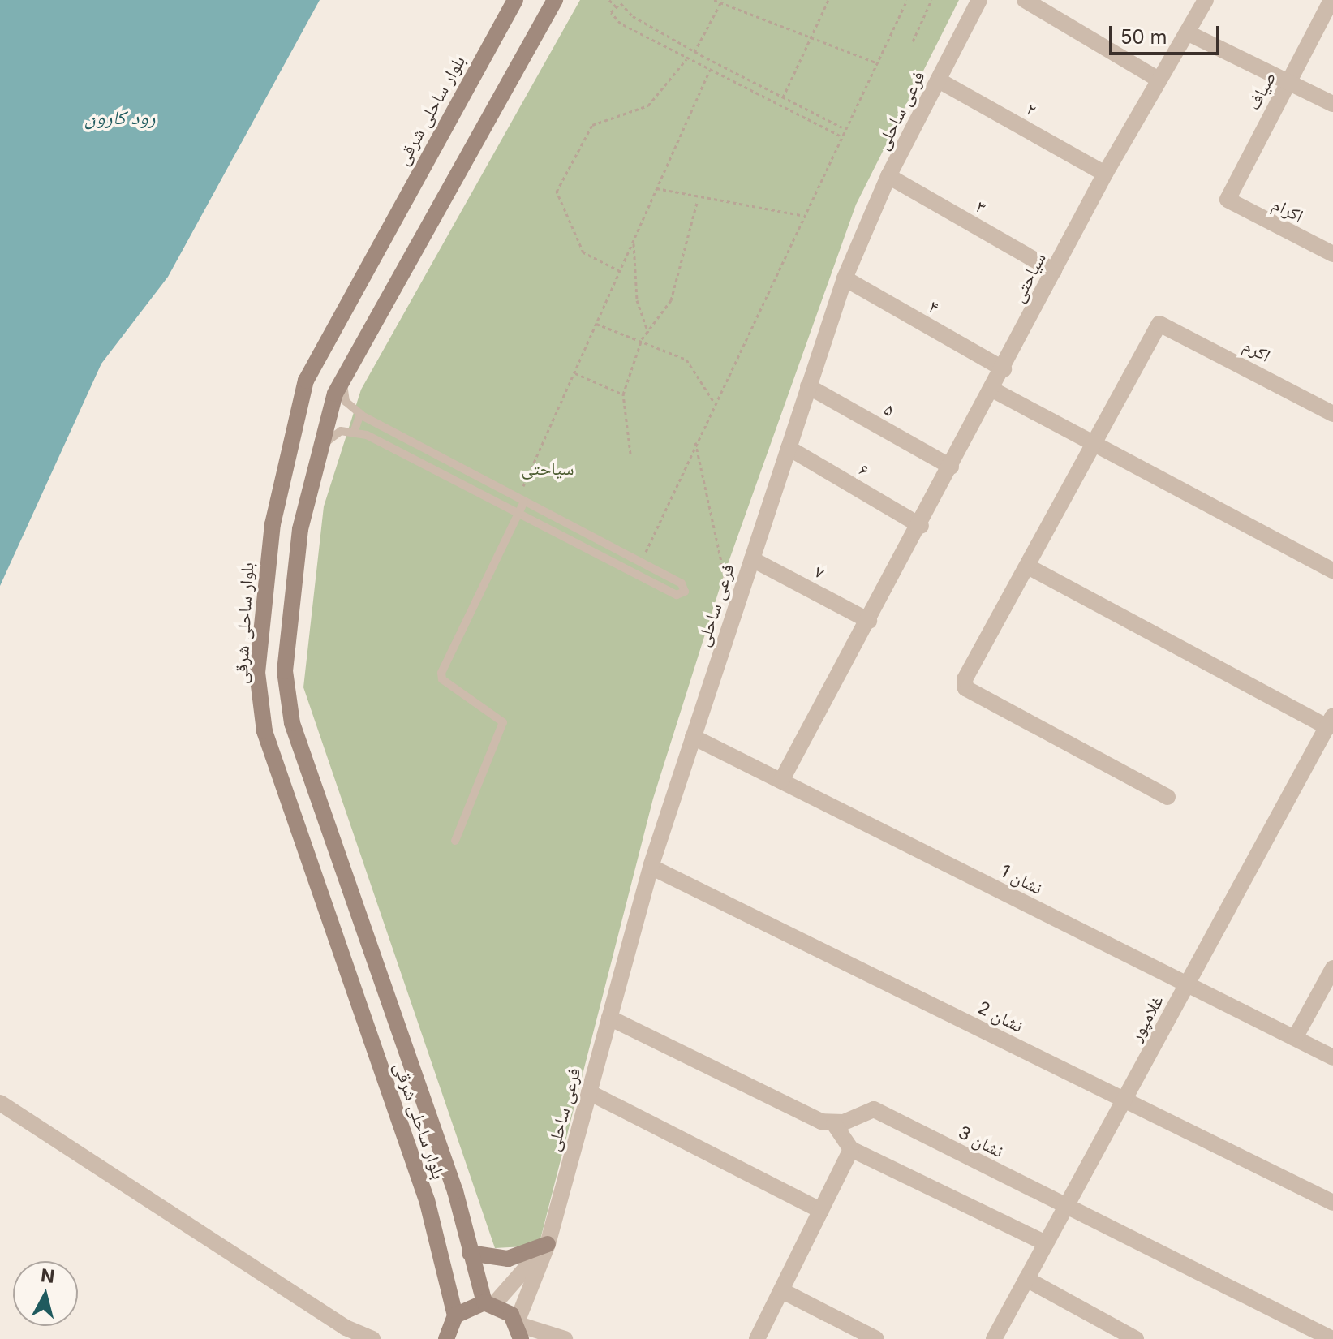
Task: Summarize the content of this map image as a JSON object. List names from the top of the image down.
{
  "streets": {
    "main road": ["بلوار ساحلی شرقی"],
    "street": [
      "صیاف",
      "۲",
      "فرعی ساحلی",
      "۳",
      "اکرام",
      "سیاحتی",
      "۴",
      "اکرم",
      "۵",
      "۶",
      "۷",
      "نشان 1",
      "نشان 2",
      "غلامپور",
      "نشان 3"
    ]
  },
  "crossings": [
    ["صیاف", "اکرام"],
    ["۲", "فرعی ساحلی"],
    ["۲", "سیاحتی"],
    ["بلوار ساحلی شرقی", "فرعی ساحلی"],
    ["فرعی ساحلی", "۳"],
    ["فرعی ساحلی", "۴"],
    ["فرعی ساحلی", "۵"],
    ["فرعی ساحلی", "۶"],
    ["فرعی ساحلی", "۷"],
    ["فرعی ساحلی", "نشان 1"],
    ["فرعی ساحلی", "نشان 2"],
    ["۳", "سیاحتی"],
    ["سیاحتی", "۴"],
    ["سیاحتی", "۵"],
    ["سیاحتی", "۶"],
    ["سیاحتی", "۷"],
    ["سیاحتی", "نشان 1"],
    ["نشان 1", "غلامپور"],
    ["نشان 2", "غلامپور"],
    ["غلامپور", "نشان 3"]
  ],
  "water": ["رود کارون"],
  "parks": ["سیاحتی"],
  "scale_bar": "50 m",
  "north": "top"
}
